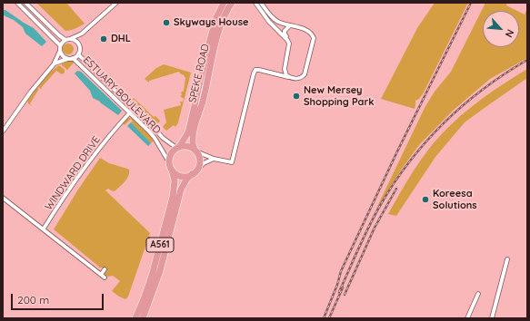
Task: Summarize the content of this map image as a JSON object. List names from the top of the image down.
{
  "streets": {
    "highway": ["SPEKE ROAD", "A561"],
    "street": ["ESTUARY BOULEVARD", "WINDWARD DRIVE"]
  },
  "crossings": [
    ["SPEKE ROAD", "ESTUARY BOULEVARD"],
    ["SPEKE ROAD", "A561"],
    ["ESTUARY BOULEVARD", "WINDWARD DRIVE"],
    ["ESTUARY BOULEVARD", "A561"]
  ],
  "places": [
    "Skyways House",
    "DHL",
    "New Mersey Shopping Park",
    "Koreesa Solutions"
  ],
  "scale_bar": "200 m",
  "north": "bottom right"
}
